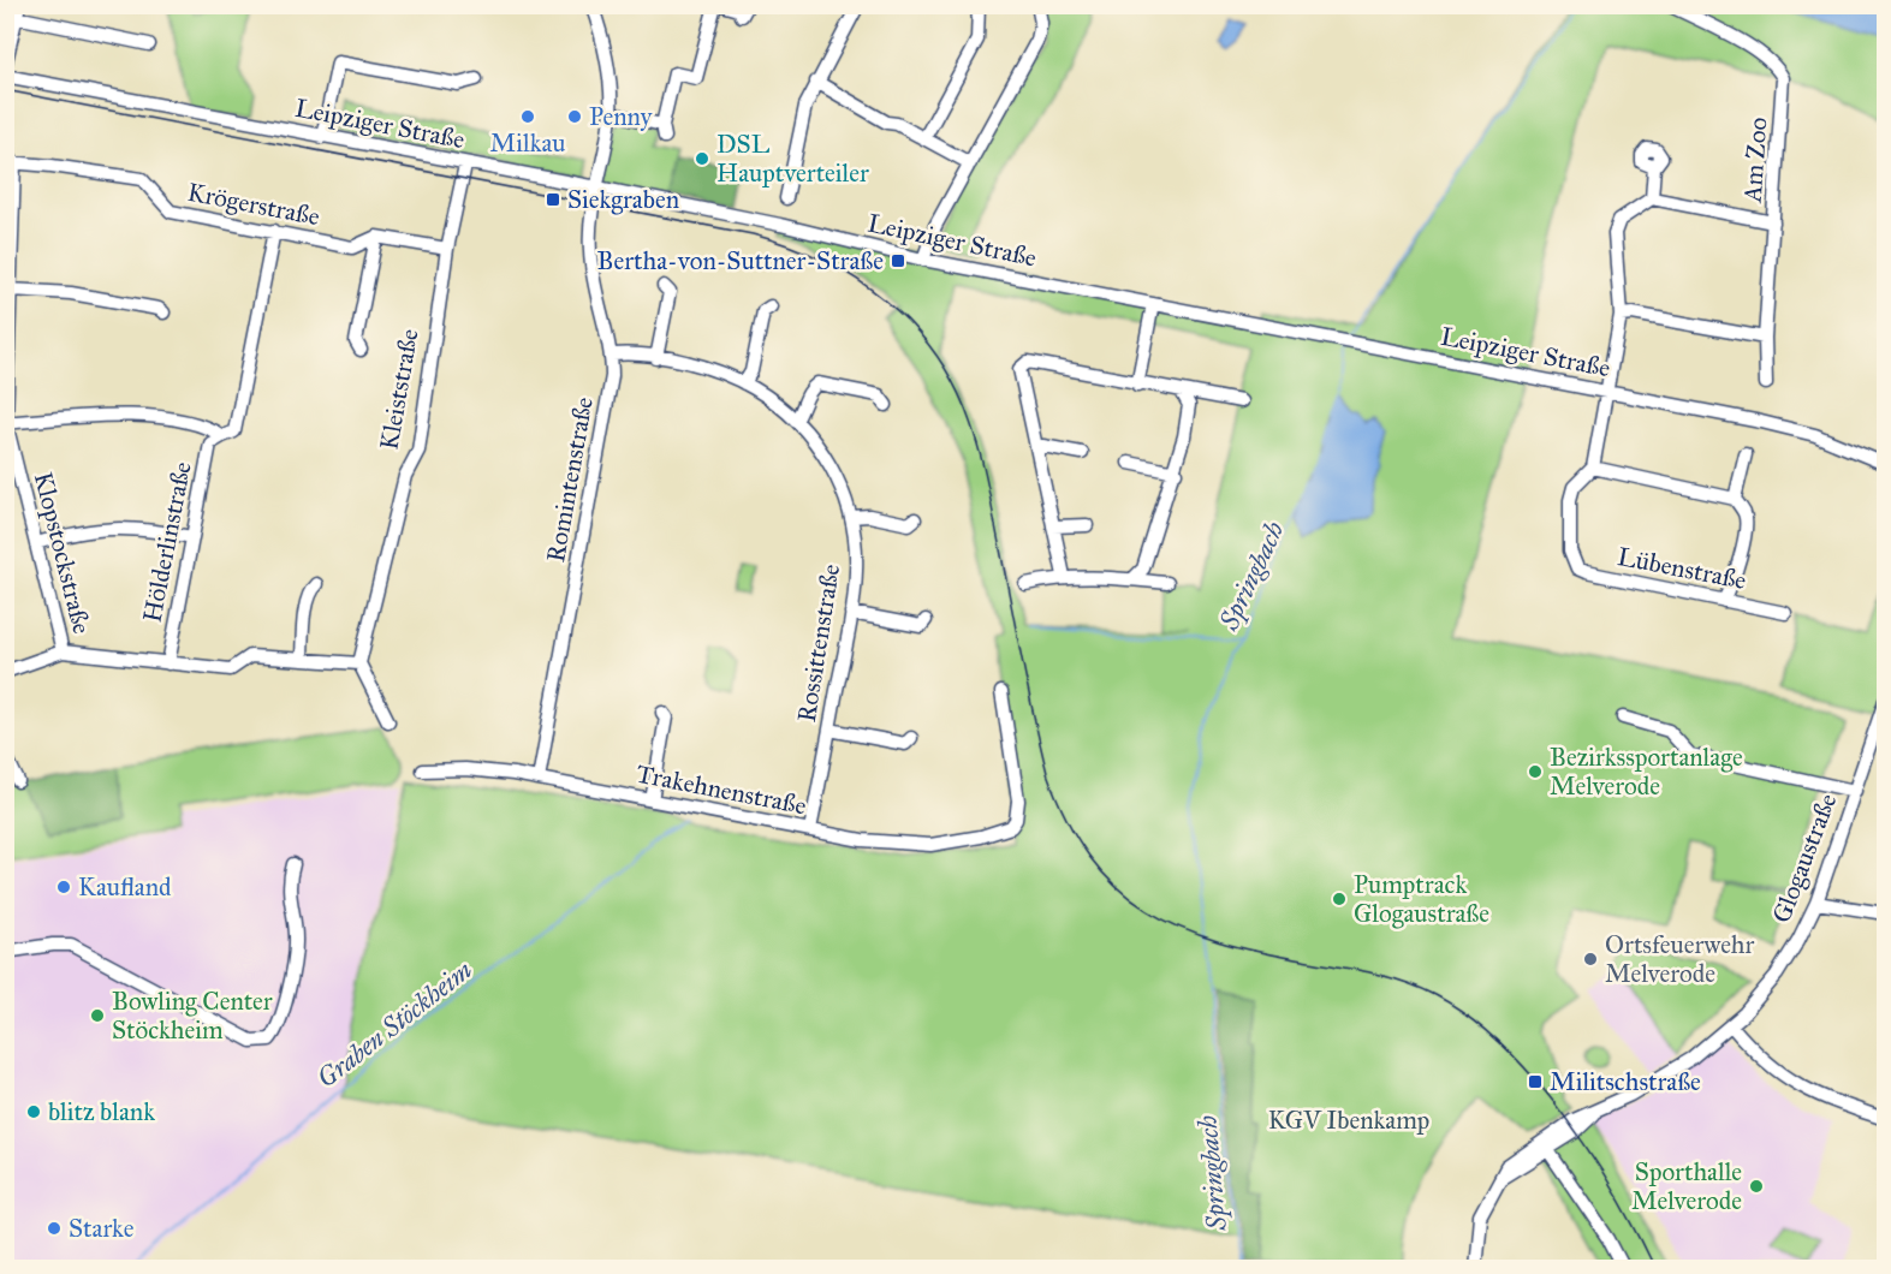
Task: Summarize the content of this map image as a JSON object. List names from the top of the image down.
{
  "streets": {
    "street": [
      "Leipziger Straße",
      "Am Zoo",
      "Krögerstraße",
      "Kleiststraße",
      "Romintenstraße",
      "Hölderlinstraße",
      "Klopstockstraße",
      "Lübenstraße",
      "Rossittenstraße",
      "Trakehnenstraße",
      "Glogaustraße"
    ]
  },
  "crossings": [
    ["Leipziger Straße", "Kleiststraße"],
    ["Leipziger Straße", "Romintenstraße"],
    ["Krögerstraße", "Kleiststraße"],
    ["Krögerstraße", "Hölderlinstraße"],
    ["Krögerstraße", "Klopstockstraße"],
    ["Romintenstraße", "Rossittenstraße"],
    ["Romintenstraße", "Trakehnenstraße"],
    ["Rossittenstraße", "Trakehnenstraße"]
  ],
  "water": ["Springbach", "Graben Stöckheim"],
  "parks": ["KGV Ibenkamp"],
  "places": {
    "other": [
      "Milkau",
      "Penny",
      "DSL Hauptverteiler",
      "Bezirkssportanlage Melverode",
      "Kaufland",
      "Pumptrack Glogaustraße",
      "Ortsfeuerwehr Melverode",
      "Bowling Center Stöckheim",
      "blitz blank",
      "Sporthalle Melverode",
      "Starke"
    ],
    "transit": ["Siekgraben", "Bertha-von-Suttner-Straße", "Militschstraße"]
  }
}
